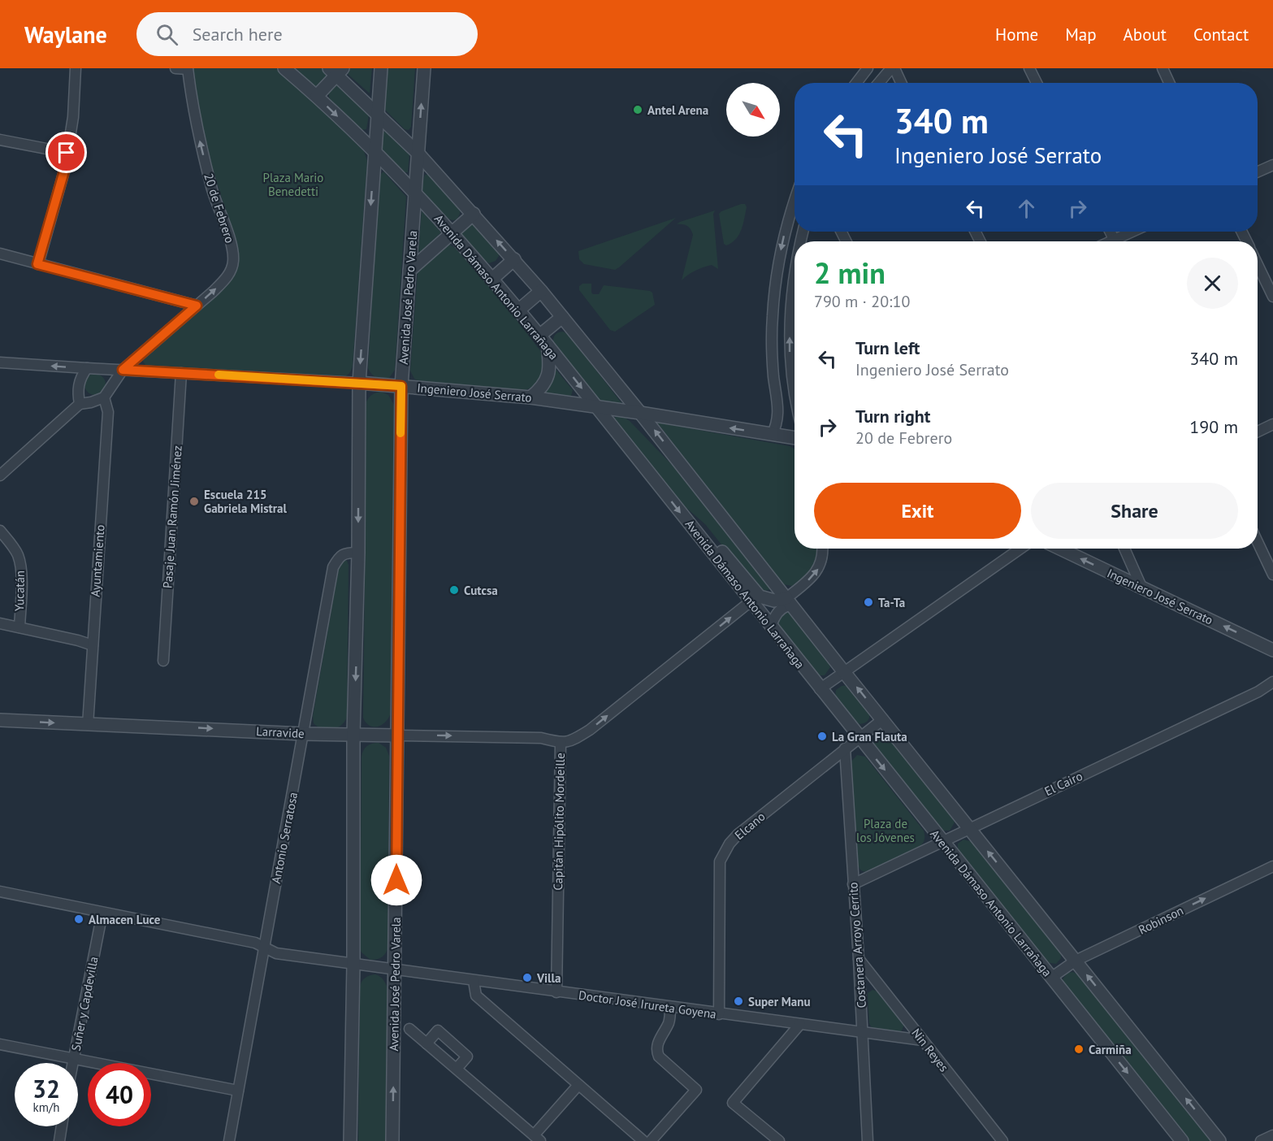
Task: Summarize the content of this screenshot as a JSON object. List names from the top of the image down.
{
  "streets": {
    "street": [
      "20 de Febrero",
      "Avenida Dámaso Antonio Larrañaga",
      "Avenida José Pedro Varela",
      "Ingeniero José Serrato",
      "Pasaje Juan Ramón Jiménez",
      "Ayuntamiento",
      "Yucatán",
      "Larravide",
      "El Cairo",
      "Capitán Hipólito Mordeille",
      "Elcano",
      "Antonio Serratosa",
      "Robinson",
      "Costanera Arroyo Cerrito",
      "Suñer y Capdevilla",
      "Doctor José Irureta Goyena",
      "Nin Reyes"
    ]
  },
  "crossings": [
    ["20 de Febrero", "Ingeniero José Serrato"],
    ["20 de Febrero", "Ayuntamiento"],
    ["Avenida Dámaso Antonio Larrañaga", "Avenida José Pedro Varela"],
    ["Avenida Dámaso Antonio Larrañaga", "Ingeniero José Serrato"],
    ["Avenida Dámaso Antonio Larrañaga", "El Cairo"],
    ["Avenida Dámaso Antonio Larrañaga", "Capitán Hipólito Mordeille"],
    ["Avenida Dámaso Antonio Larrañaga", "Elcano"],
    ["Avenida Dámaso Antonio Larrañaga", "Robinson"],
    ["Avenida José Pedro Varela", "Ingeniero José Serrato"],
    ["Avenida José Pedro Varela", "Larravide"],
    ["Avenida José Pedro Varela", "Doctor José Irureta Goyena"],
    ["Ingeniero José Serrato", "Pasaje Juan Ramón Jiménez"],
    ["Ayuntamiento", "Larravide"],
    ["Larravide", "Capitán Hipólito Mordeille"],
    ["Larravide", "Antonio Serratosa"],
    ["El Cairo", "Costanera Arroyo Cerrito"],
    ["Capitán Hipólito Mordeille", "Doctor José Irureta Goyena"],
    ["Elcano", "Costanera Arroyo Cerrito"],
    ["Elcano", "Doctor José Irureta Goyena"],
    ["Antonio Serratosa", "Doctor José Irureta Goyena"],
    ["Costanera Arroyo Cerrito", "Doctor José Irureta Goyena"],
    ["Costanera Arroyo Cerrito", "Nin Reyes"],
    ["Suñer y Capdevilla", "Doctor José Irureta Goyena"],
    ["Doctor José Irureta Goyena", "Nin Reyes"]
  ],
  "one_way": [
    "20 de Febrero",
    "Ingeniero José Serrato",
    "Larravide",
    "Capitán Hipólito Mordeille",
    "Robinson"
  ],
  "parks": ["Plaza Mario Benedetti", "Plaza de los Jóvenes"],
  "places": [
    "Antel Arena",
    "Escuela 215 Gabriela Mistral",
    "Cutcsa",
    "Ta-Ta",
    "La Gran Flauta",
    "Almacen Luce",
    "Villa",
    "Super Manu",
    "Carmiña"
  ],
  "north": "bottom right",
  "page": {
    "header": "Waylane",
    "search": "Search here",
    "nav": [
      "Home",
      "Map",
      "About",
      "Contact"
    ],
    "turn": ["340 m", "Ingeniero José Serrato"],
    "heading": ["2 min", "790 m · 20:10"],
    "list": [
      {
        "name": "Turn left",
        "note": "Ingeniero José Serrato",
        "value": "340 m"
      },
      {
        "name": "Turn right",
        "note": "20 de Febrero",
        "value": "190 m"
      }
    ],
    "buttons": ["Exit", "Share"],
    "speed": "32 km/h",
    "limit": "40"
  }
}
